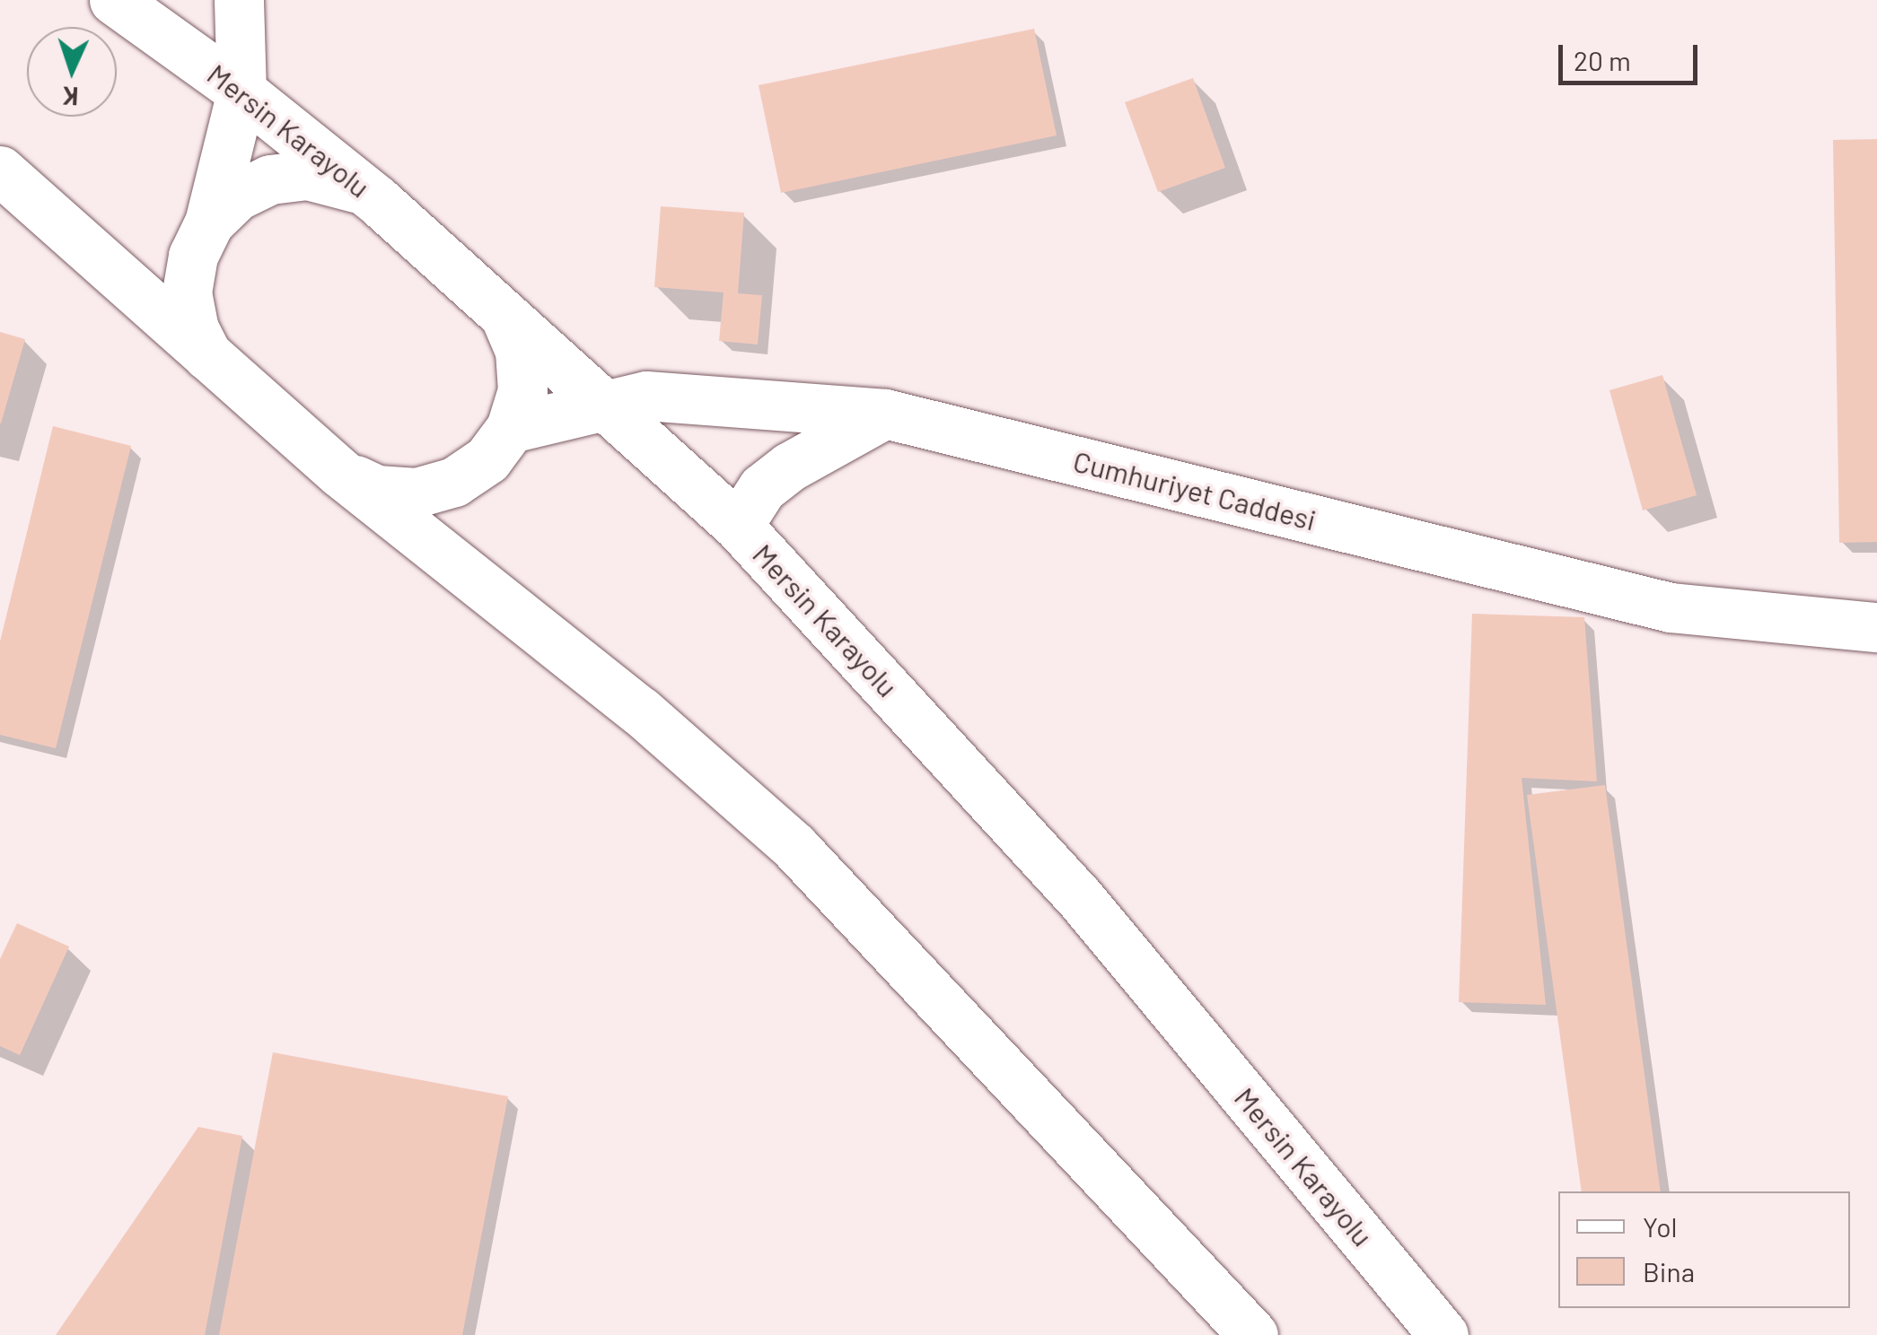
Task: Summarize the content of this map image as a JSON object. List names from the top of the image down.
{
  "streets": {
    "main road": ["Mersin Karayolu", "Cumhuriyet Caddesi"]
  },
  "crossings": [
    ["Mersin Karayolu", "Cumhuriyet Caddesi"]
  ],
  "legend": ["Yol", "Bina"],
  "scale_bar": "20 m",
  "north": "bottom"
}
